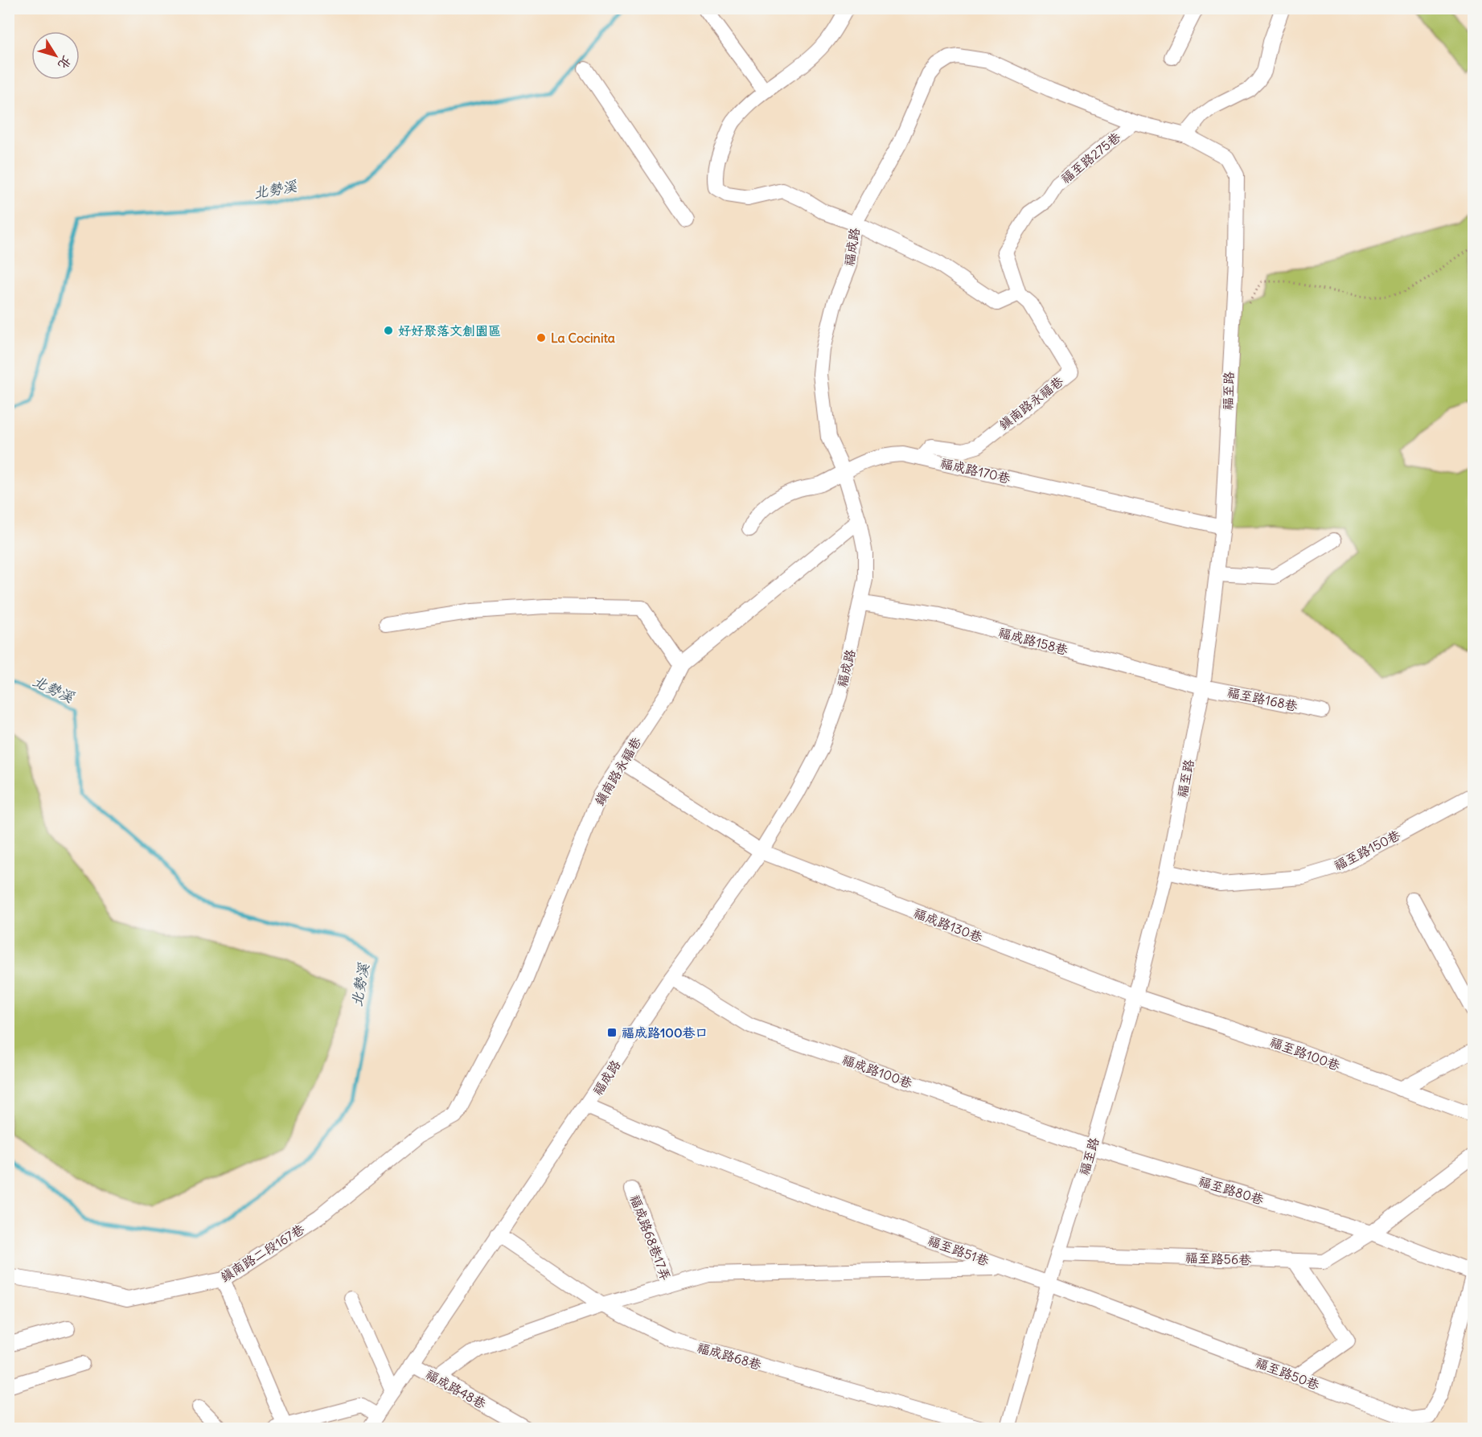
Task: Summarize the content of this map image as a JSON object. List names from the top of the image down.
{
  "streets": {
    "street": [
      "福至路275巷",
      "福成路",
      "福至路",
      "鎮南路永福巷",
      "福成路170巷",
      "福成路158巷",
      "福至路168巷",
      "福至路150巷",
      "福成路130巷",
      "福至路100巷",
      "福成路100巷",
      "福至路80巷",
      "福成路68巷17弄",
      "福至路51巷",
      "鎮南路二段167巷",
      "福至路56巷",
      "福成路68巷",
      "福至路50巷",
      "福成路48巷"
    ]
  },
  "crossings": [
    ["福至路275巷", "福成路"],
    ["福至路275巷", "鎮南路永福巷"],
    ["福成路", "福至路"],
    ["福成路", "鎮南路永福巷"],
    ["福成路", "福成路170巷"],
    ["福成路", "福成路158巷"],
    ["福成路", "福成路130巷"],
    ["福成路", "福成路100巷"],
    ["福成路", "福至路51巷"],
    ["福成路", "福成路68巷"],
    ["福成路", "福成路48巷"],
    ["福至路", "福成路170巷"],
    ["福至路", "福成路158巷"],
    ["福至路", "福至路168巷"],
    ["福至路", "福至路150巷"],
    ["福至路", "福成路130巷"],
    ["福至路", "福至路100巷"],
    ["福至路", "福成路100巷"],
    ["福至路", "福至路80巷"],
    ["福至路", "福至路56巷"],
    ["福至路", "福至路50巷"],
    ["鎮南路永福巷", "福成路170巷"],
    ["鎮南路永福巷", "福成路130巷"],
    ["鎮南路永福巷", "鎮南路二段167巷"],
    ["福成路158巷", "福至路168巷"],
    ["福成路130巷", "福至路100巷"],
    ["福成路100巷", "福至路80巷"],
    ["福至路80巷", "福至路56巷"],
    ["福至路80巷", "福至路50巷"],
    ["福成路68巷17弄", "福至路51巷"],
    ["福至路51巷", "福成路68巷"],
    ["福至路51巷", "福至路50巷"],
    ["福至路51巷", "福成路48巷"]
  ],
  "water": ["北勢溪"],
  "places": {
    "other": ["好好聚落文創園區", "La Cocinita"],
    "transit": ["福成路100巷口"]
  },
  "north": "bottom right"
}
